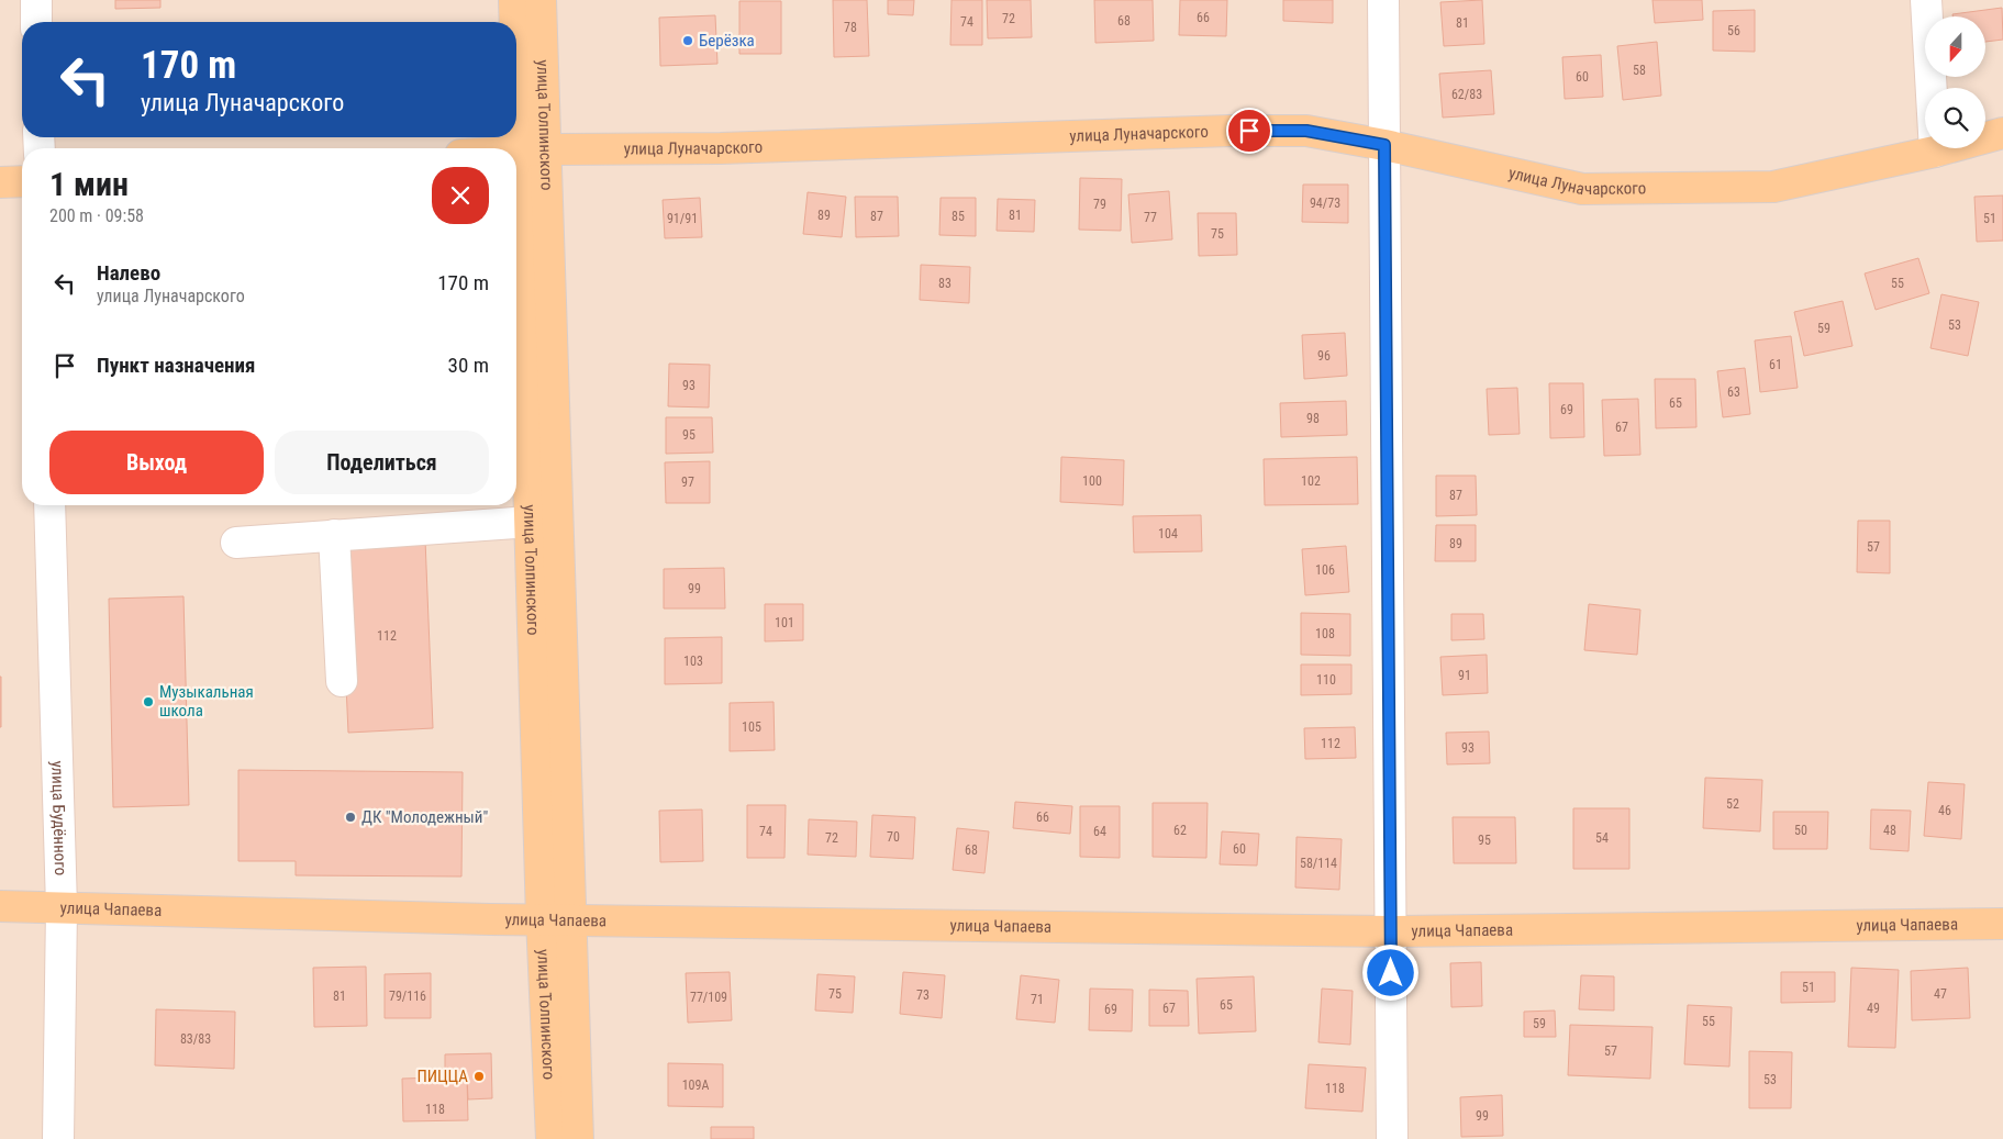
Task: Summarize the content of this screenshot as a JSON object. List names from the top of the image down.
{
  "streets": {
    "main road": ["улица Толпинского", "улица Луначарского", "улица Чапаева"],
    "street": ["улица Будённого"]
  },
  "crossings": [
    ["улица Толпинского", "улица Луначарского"],
    ["улица Толпинского", "улица Чапаева"],
    ["улица Будённого", "улица Чапаева"]
  ],
  "places": [
    "Берёзка",
    "Музыкальная школа",
    "ДК \"Молодежный\"",
    "ПИЦЦА"
  ],
  "house_numbers": [
    "66",
    "72",
    "68",
    "74",
    "81",
    "78",
    "56",
    "58",
    "60",
    "62/83",
    "94/73",
    "79",
    "89",
    "81",
    "87",
    "85",
    "77",
    "91/91",
    "51",
    "75",
    "83",
    "55",
    "53",
    "59",
    "96",
    "61",
    "93",
    "63",
    "65",
    "69",
    "98",
    "67",
    "95",
    "100",
    "102",
    "97",
    "87",
    "104",
    "89",
    "57",
    "106",
    "99",
    "101",
    "108",
    "112",
    "103",
    "91",
    "110",
    "105",
    "112",
    "93",
    "52",
    "46",
    "66",
    "62",
    "50",
    "48",
    "74",
    "64",
    "70",
    "72",
    "54",
    "95",
    "60",
    "68",
    "58/114",
    "51",
    "75",
    "47",
    "73",
    "81",
    "79/116",
    "77/109",
    "71",
    "65",
    "67",
    "49",
    "69",
    "55",
    "59",
    "83/83",
    "57",
    "53",
    "109А",
    "118",
    "118",
    "99"
  ],
  "north": "bottom",
  "page": {
    "turn": ["170 m", "улица Луначарского"],
    "heading": ["1 мин", "200 m · 09:58"],
    "list": [
      {
        "name": "Налево",
        "note": "улица Луначарского",
        "value": "170 m"
      },
      {
        "name": "Пункт назначения",
        "value": "30 m"
      }
    ],
    "buttons": ["Выход", "Поделиться"]
  }
}
